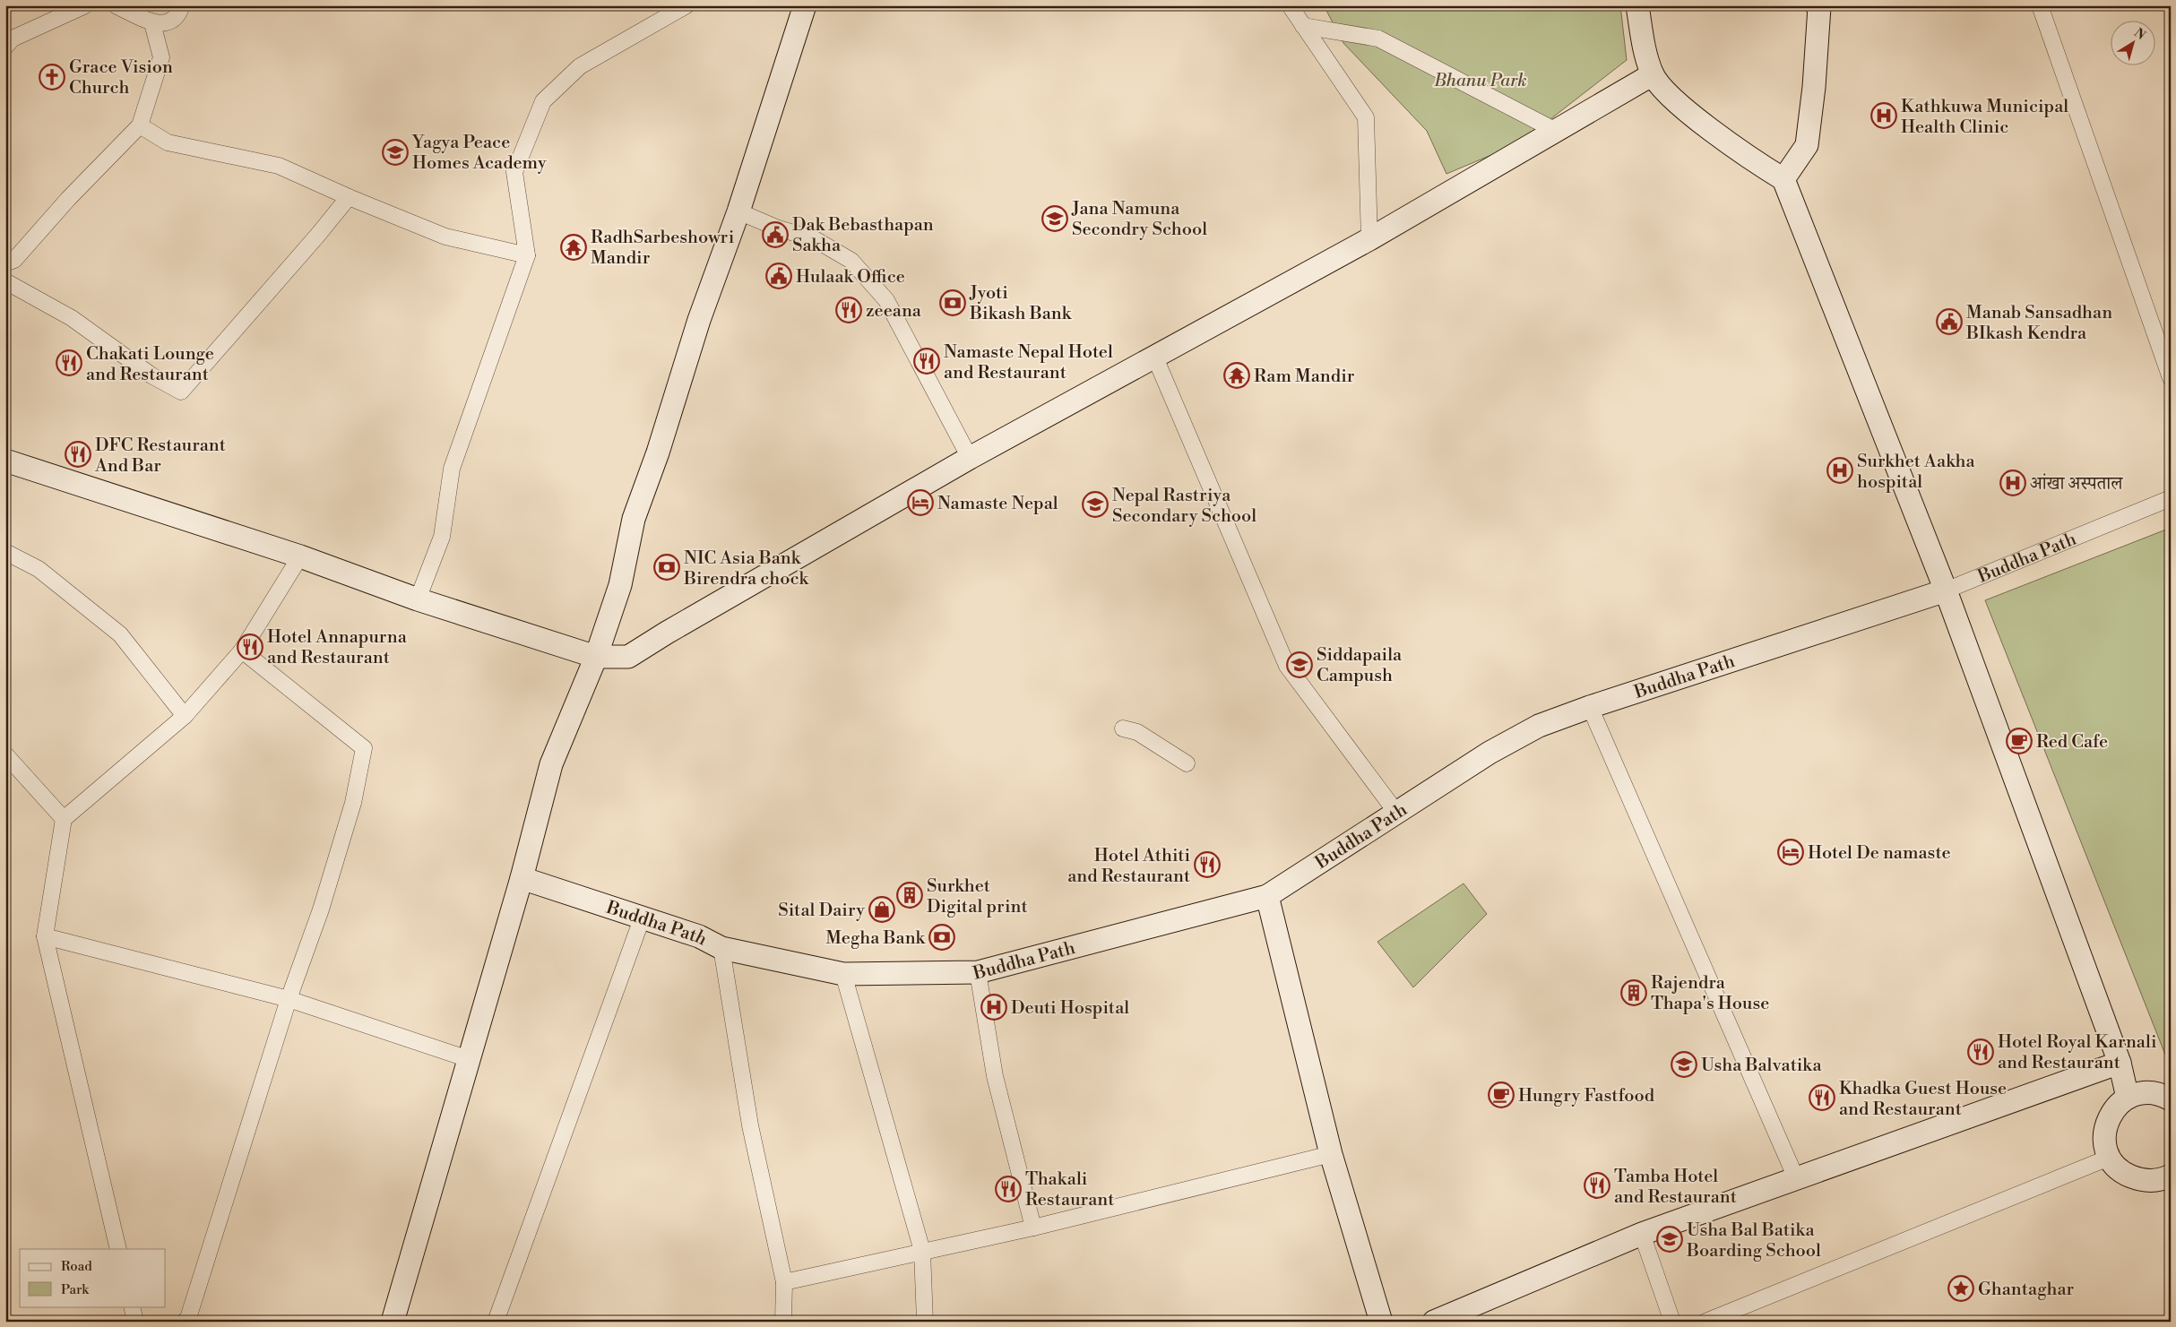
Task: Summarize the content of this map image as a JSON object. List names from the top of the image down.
{
  "streets": {
    "street": ["Buddha Path"]
  },
  "parks": ["Bhanu Park"],
  "places": {
    "church": ["Grace Vision Church"],
    "hospital": [
      "Kathkuwa Municipal Health Clinic",
      "Surkhet Aakha hospital",
      "आंखा अस्पताल",
      "Deuti Hospital"
    ],
    "school or university": [
      "Yagya Peace Homes Academy",
      "Jana Namuna Secondry School",
      "Nepal Rastriya Secondary School",
      "Siddapaila Campush",
      "Usha Balvatika",
      "Usha Bal Batika Boarding School"
    ],
    "public building": ["Dak Bebasthapan Sakha", "Hulaak Office", "Manab Sansadhan BIkash Kendra"],
    "temple": ["RadhSarbeshowri Mandir", "Ram Mandir"],
    "bank": ["Jyoti Bikash Bank", "NIC Asia Bank Birendra chock", "Megha Bank"],
    "restaurant": [
      "zeeana",
      "Namaste Nepal Hotel and Restaurant",
      "Chakati Lounge and Restaurant",
      "DFC Restaurant And Bar",
      "Hotel Annapurna and Restaurant",
      "Hotel Athiti and Restaurant",
      "Hotel Royal Karnali and Restaurant",
      "Khadka Guest House and Restaurant",
      "Tamba Hotel and Restaurant",
      "Thakali Restaurant"
    ],
    "hotel": ["Namaste Nepal", "Hotel De namaste"],
    "cafe": ["Red Cafe", "Hungry Fastfood"],
    "building": ["Surkhet Digital print", "Rajendra Thapa's House"],
    "shop": ["Sital Dairy"],
    "place": ["Ghantaghar"]
  },
  "legend": ["Road", "Park"],
  "north": "top right"
}
